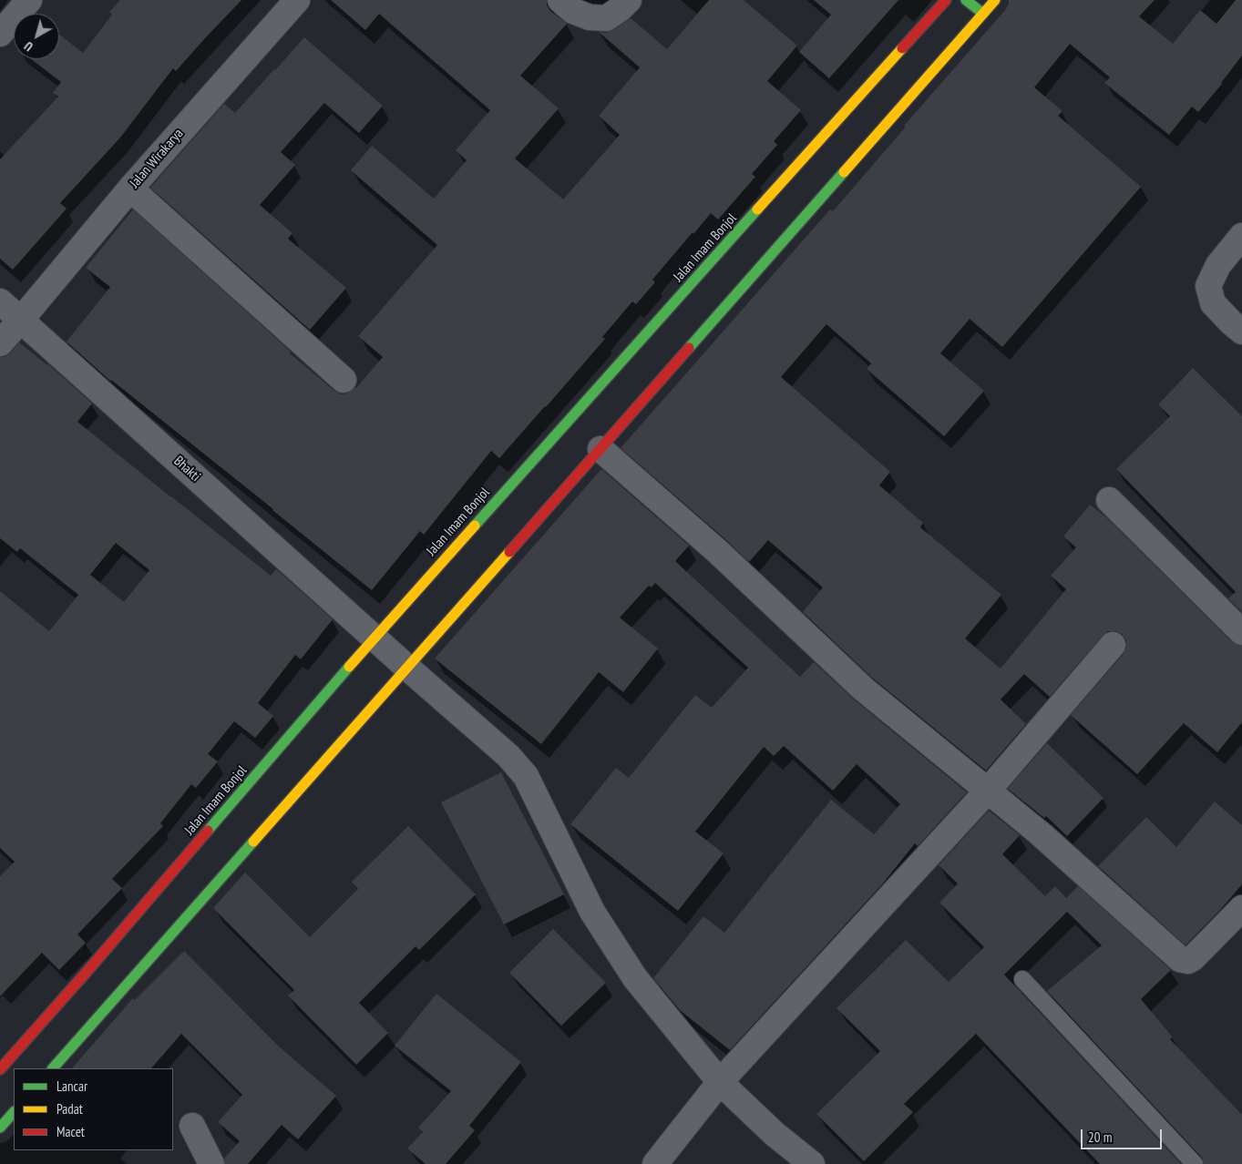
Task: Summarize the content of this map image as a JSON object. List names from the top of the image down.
{
  "streets": {
    "main road": ["Jalan Imam Bonjol"],
    "street": ["Jalan Wirakarya", "Bhakti"]
  },
  "crossings": [
    ["Jalan Wirakarya", "Bhakti"],
    ["Jalan Imam Bonjol", "Bhakti"]
  ],
  "legend": ["Lancar", "Padat", "Macet"],
  "scale_bar": "20 m",
  "north": "bottom left"
}
